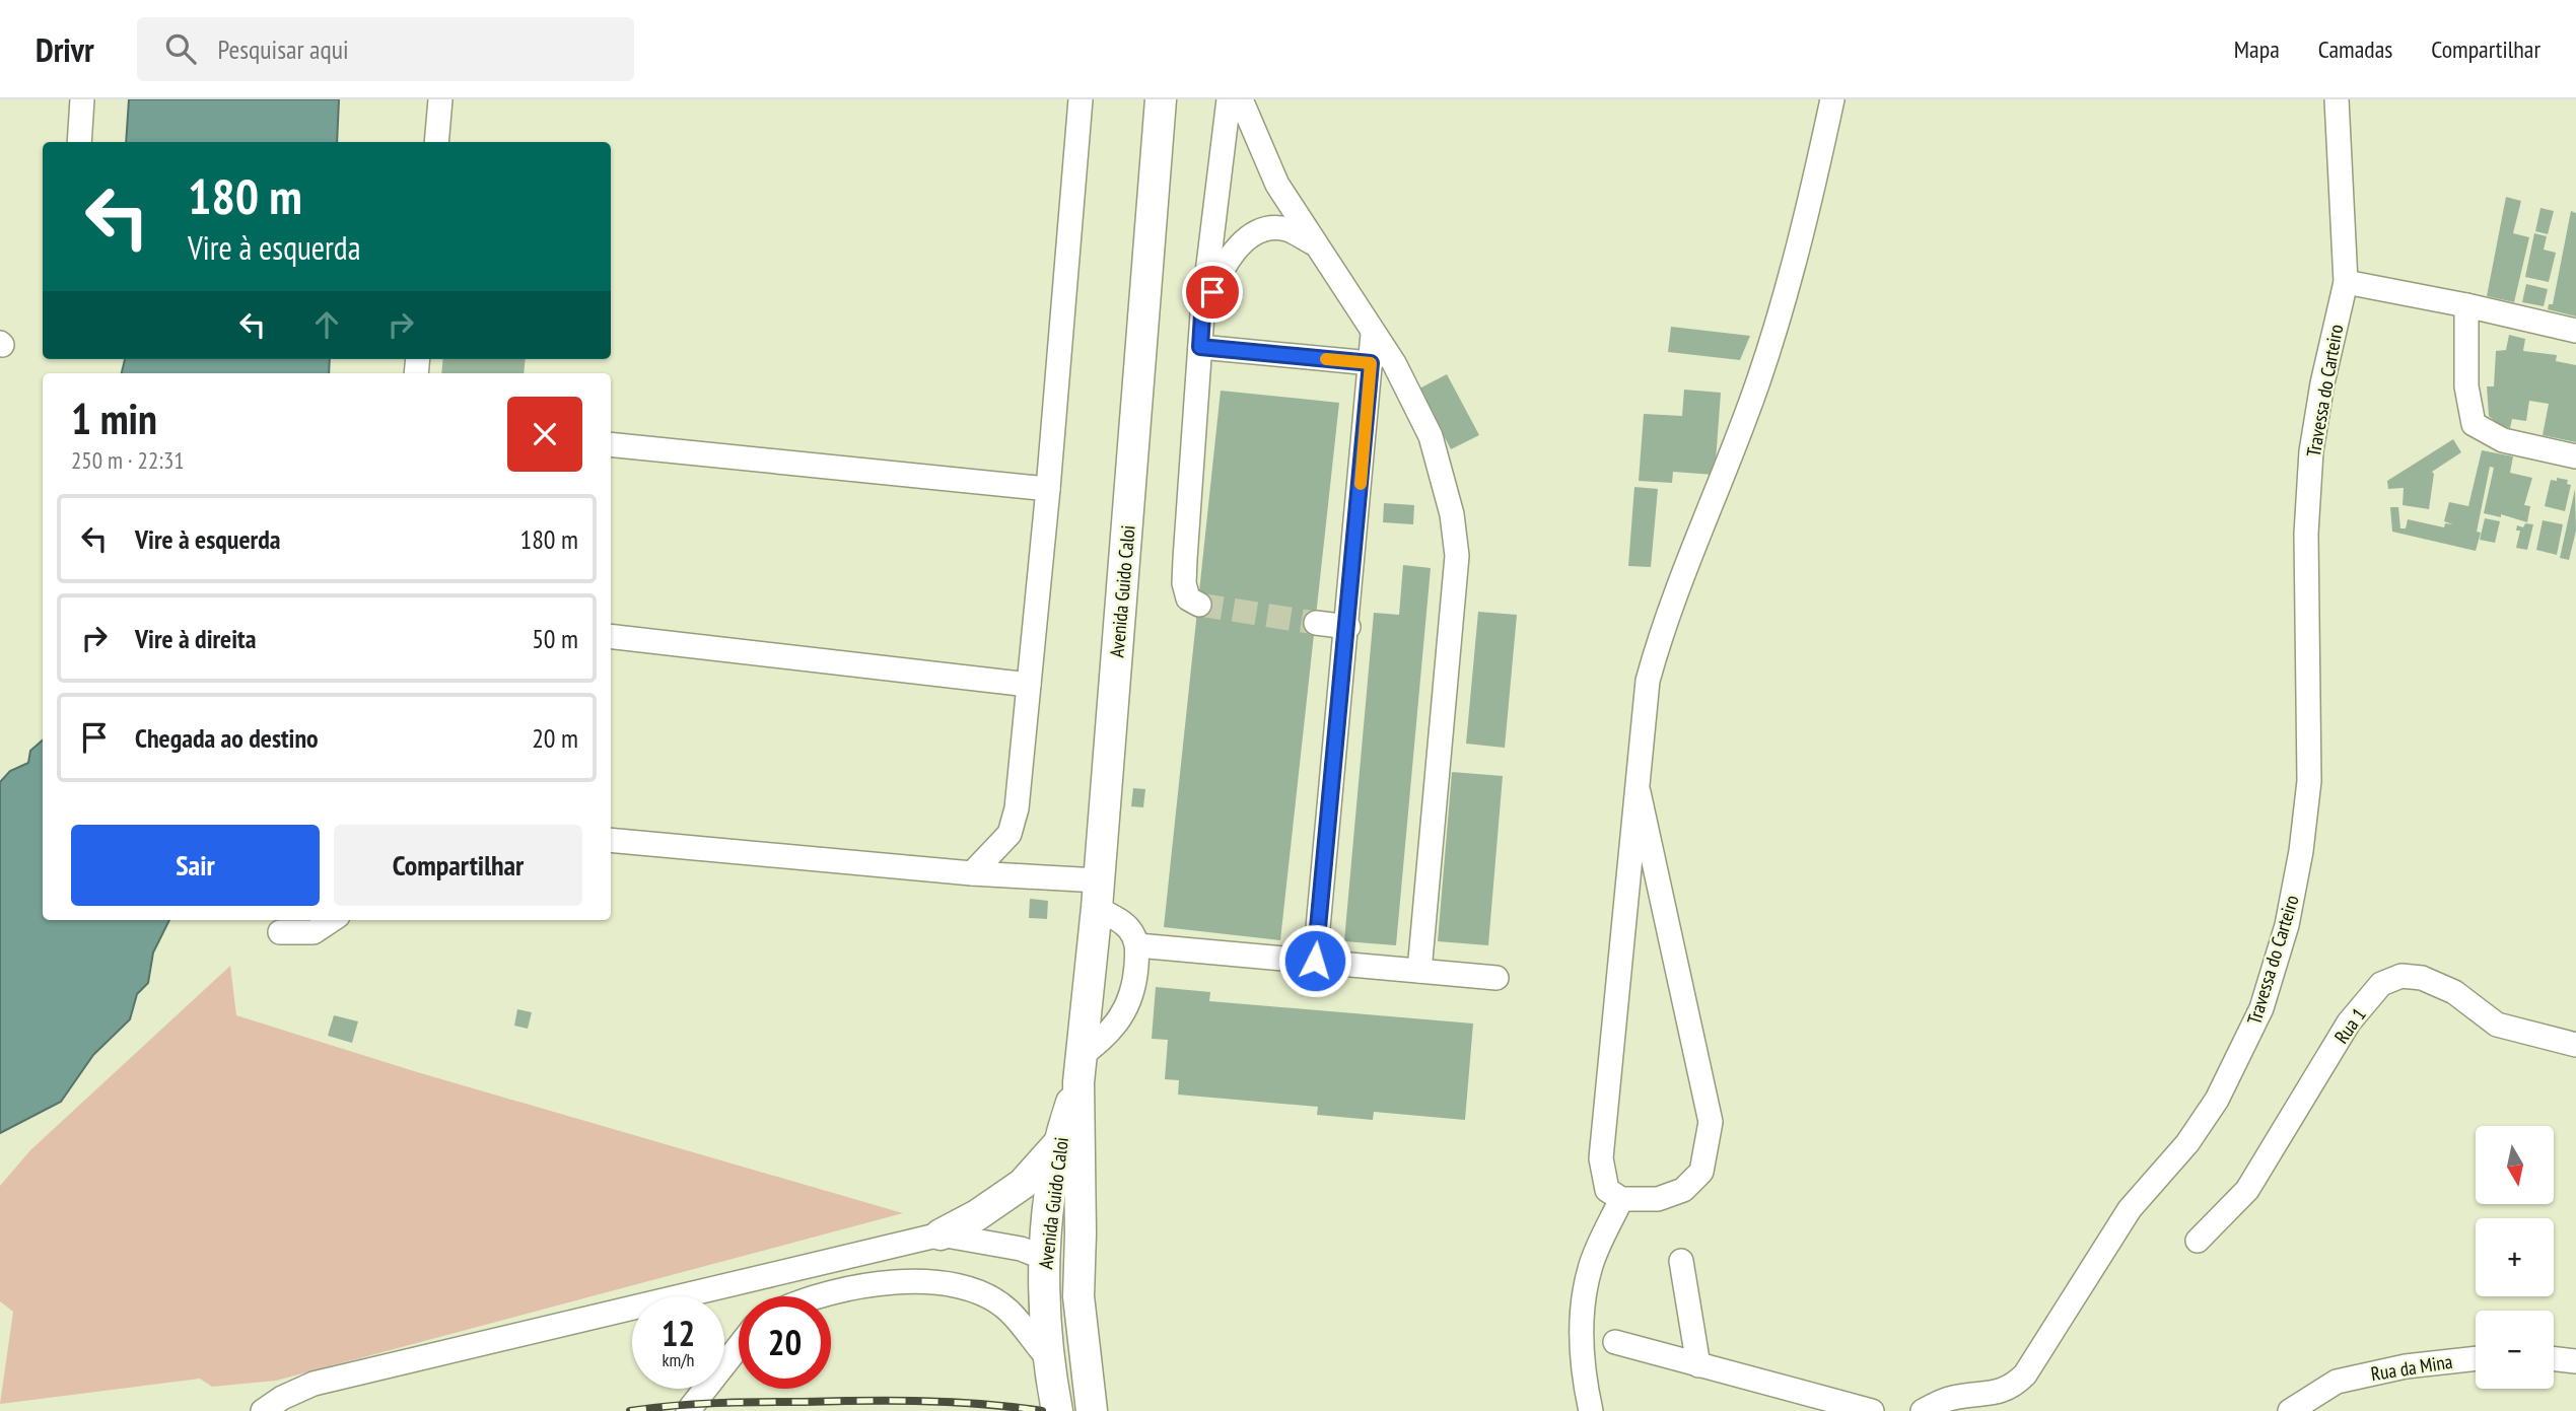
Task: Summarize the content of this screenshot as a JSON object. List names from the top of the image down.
{
  "streets": {
    "main road": ["Avenida Guido Caloi"],
    "street": ["Travessa do Carteiro", "Rua 1", "Rua da Mina"]
  },
  "north": "bottom",
  "page": {
    "header": "Drivr",
    "search": "Pesquisar aqui",
    "nav": ["Mapa", "Camadas", "Compartilhar"],
    "turn": ["180 m", "Vire à esquerda"],
    "heading": ["1 min", "250 m · 22:31"],
    "list": [
      {
        "name": "Vire à esquerda",
        "value": "180 m"
      },
      {
        "name": "Vire à direita",
        "value": "50 m"
      },
      {
        "name": "Chegada ao destino",
        "value": "20 m"
      }
    ],
    "buttons": ["Sair", "Compartilhar"],
    "map_buttons": ["+", "−"],
    "speed": "12 km/h",
    "limit": "20"
  }
}
